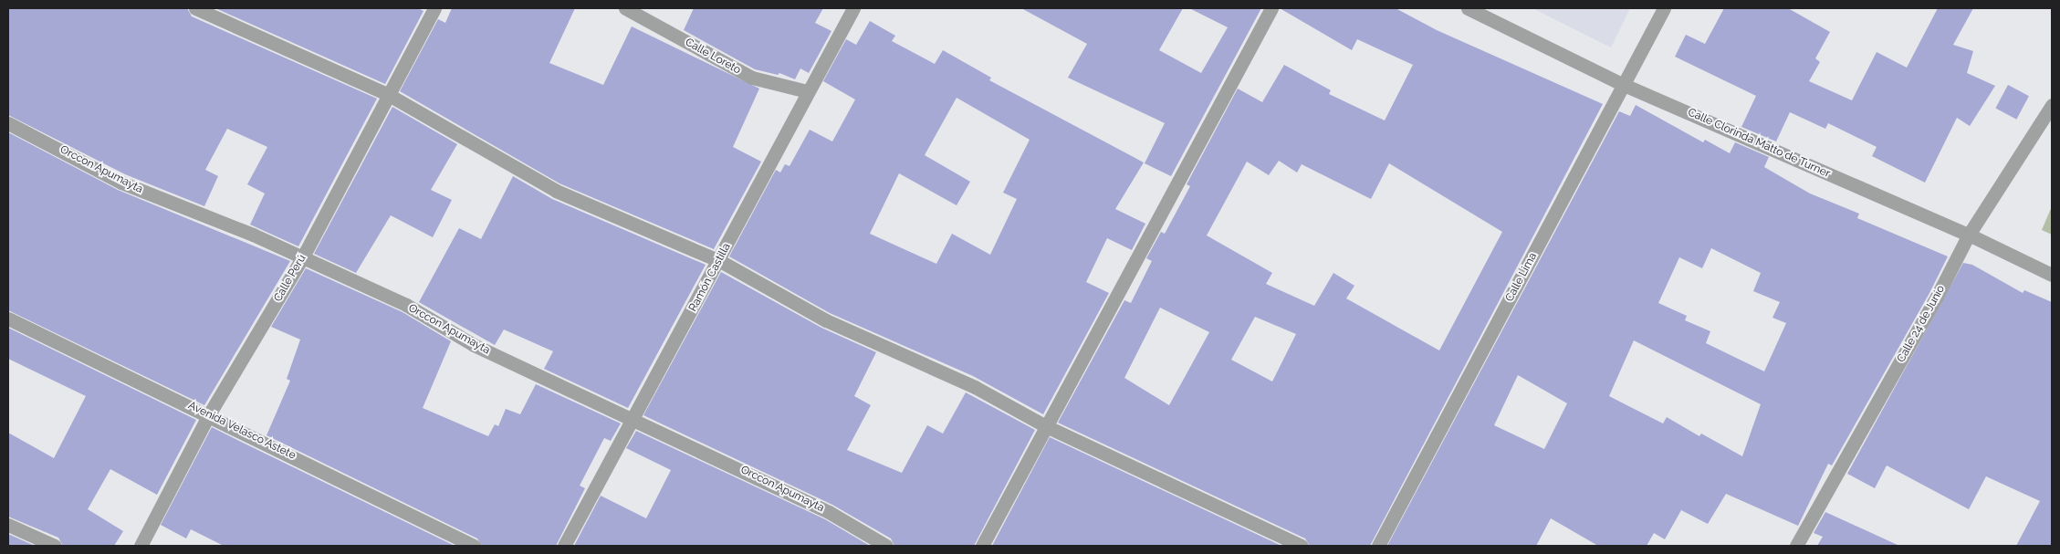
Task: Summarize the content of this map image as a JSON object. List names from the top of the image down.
{
  "streets": {
    "street": [
      "Calle Loreto",
      "Calle Clorinda Matto de Turner",
      "Orccon Apumayta",
      "Ramón Castilla",
      "Calle Lima",
      "Calle Perú",
      "Calle 24 de Junio",
      "Avenida Velasco Astete"
    ]
  },
  "crossings": [
    ["Calle Loreto", "Ramón Castilla"],
    ["Calle Clorinda Matto de Turner", "Calle Lima"],
    ["Calle Clorinda Matto de Turner", "Calle 24 de Junio"],
    ["Orccon Apumayta", "Ramón Castilla"],
    ["Orccon Apumayta", "Calle Perú"],
    ["Calle Perú", "Avenida Velasco Astete"]
  ]
}
